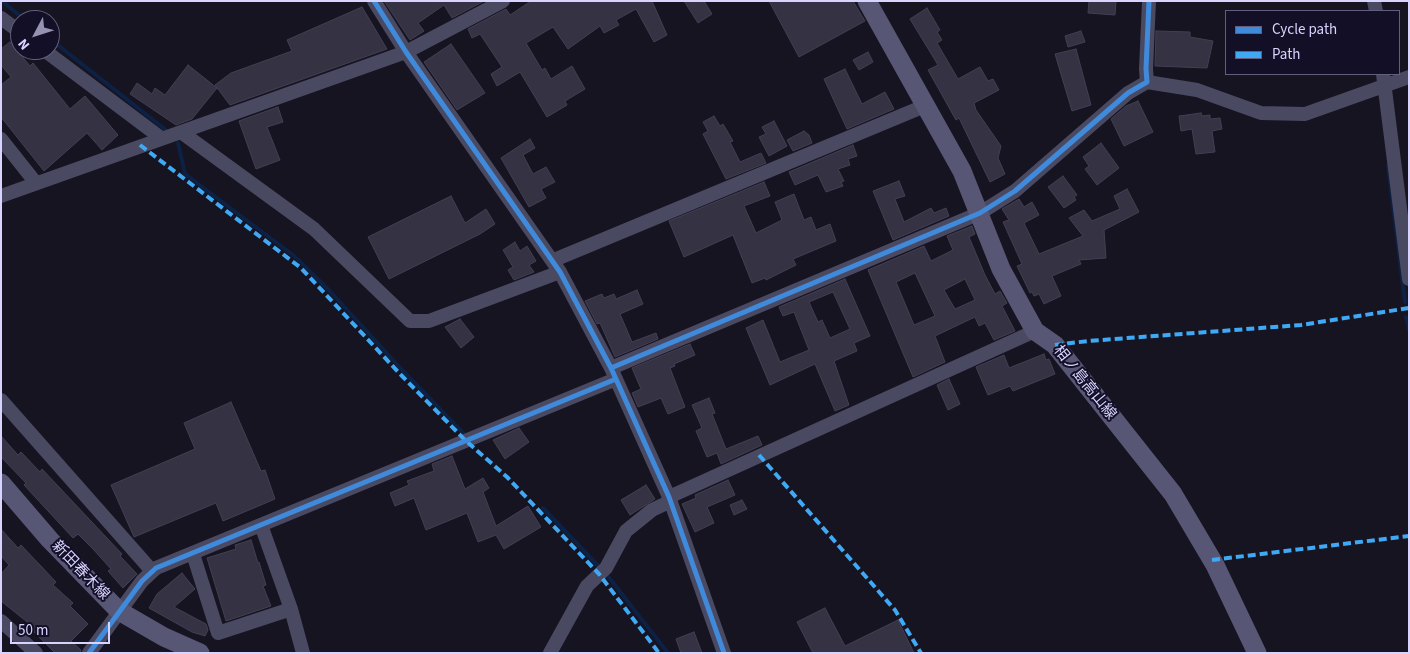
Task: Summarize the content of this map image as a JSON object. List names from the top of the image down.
{
  "streets": {
    "main road": ["相ノ島高山線", "新田春木線"]
  },
  "legend": ["Cycle path", "Path"],
  "scale_bar": "50 m",
  "north": "bottom left"
}
